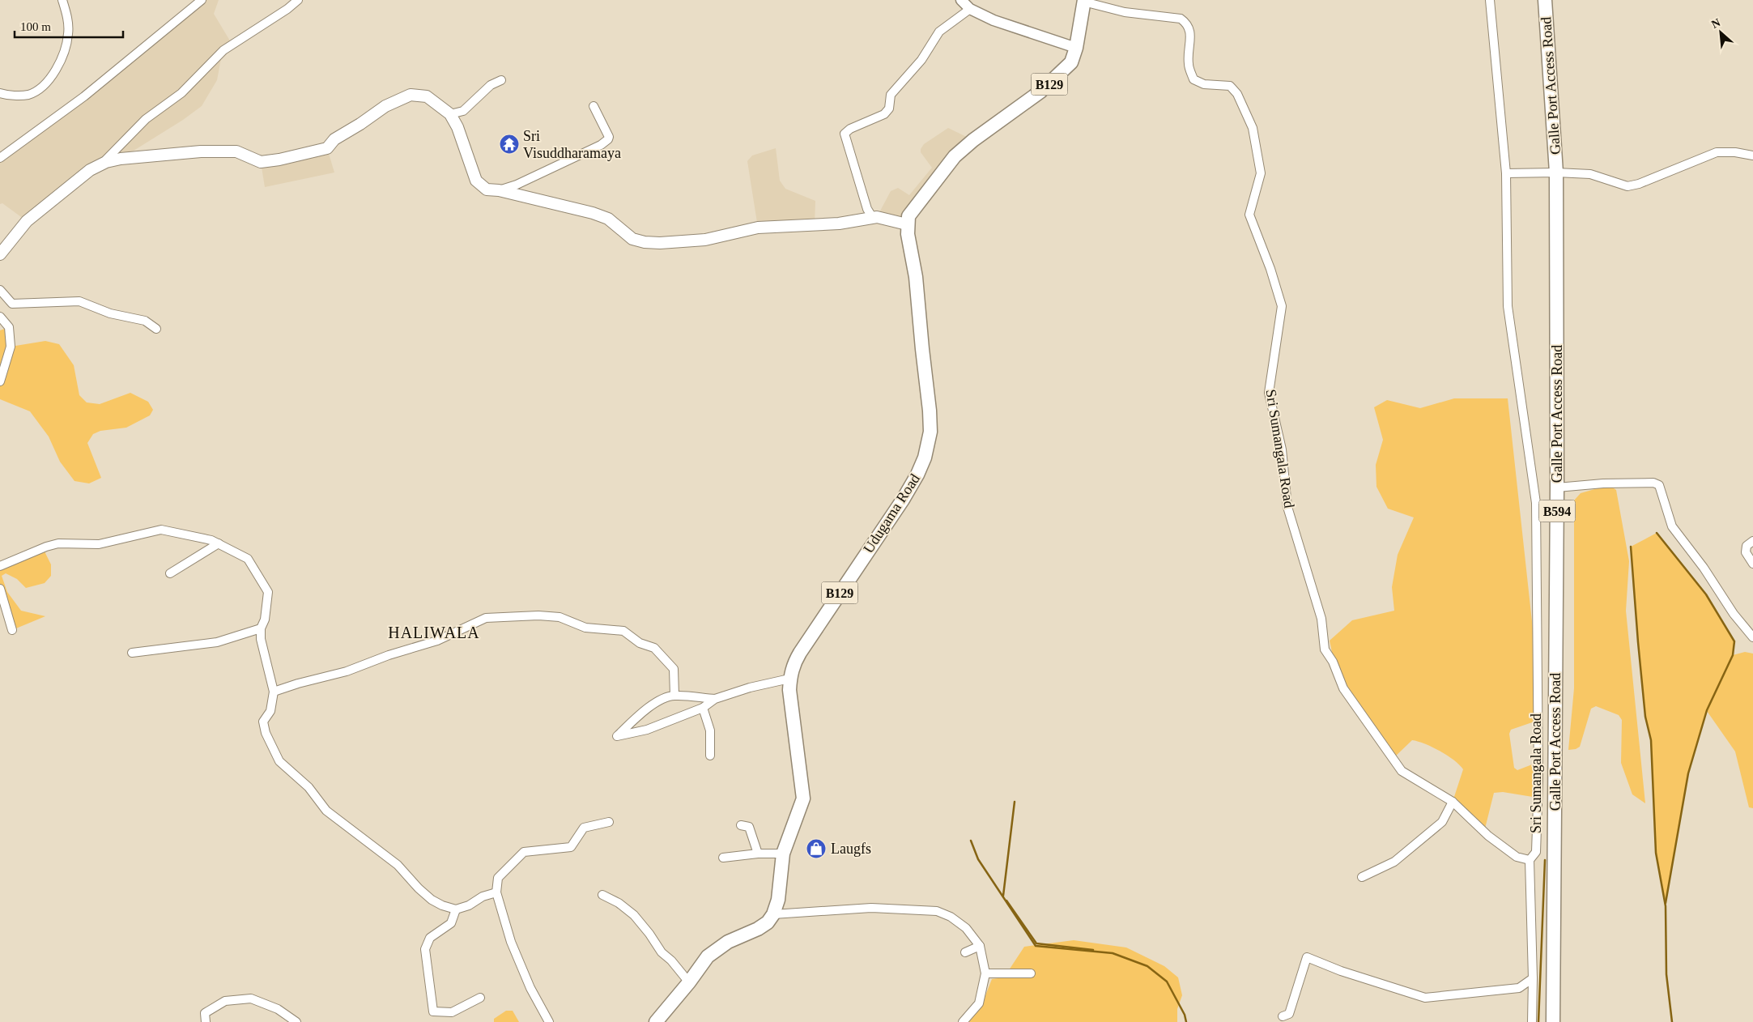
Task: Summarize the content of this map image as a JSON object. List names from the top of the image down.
{
  "streets": {
    "main road": [
      "B129",
      "Galle Port Access Road",
      "B594",
      "Udugama Road"
    ],
    "street": ["Sri Sumangala Road"]
  },
  "crossings": [
    ["B129", "Sri Sumangala Road"],
    ["B129", "Udugama Road"]
  ],
  "districts": ["HALIWALA"],
  "places": {
    "temple": ["Sri Visuddharamaya"],
    "shop": ["Laugfs"]
  },
  "scale_bar": "100 m",
  "north": "top left"
}
